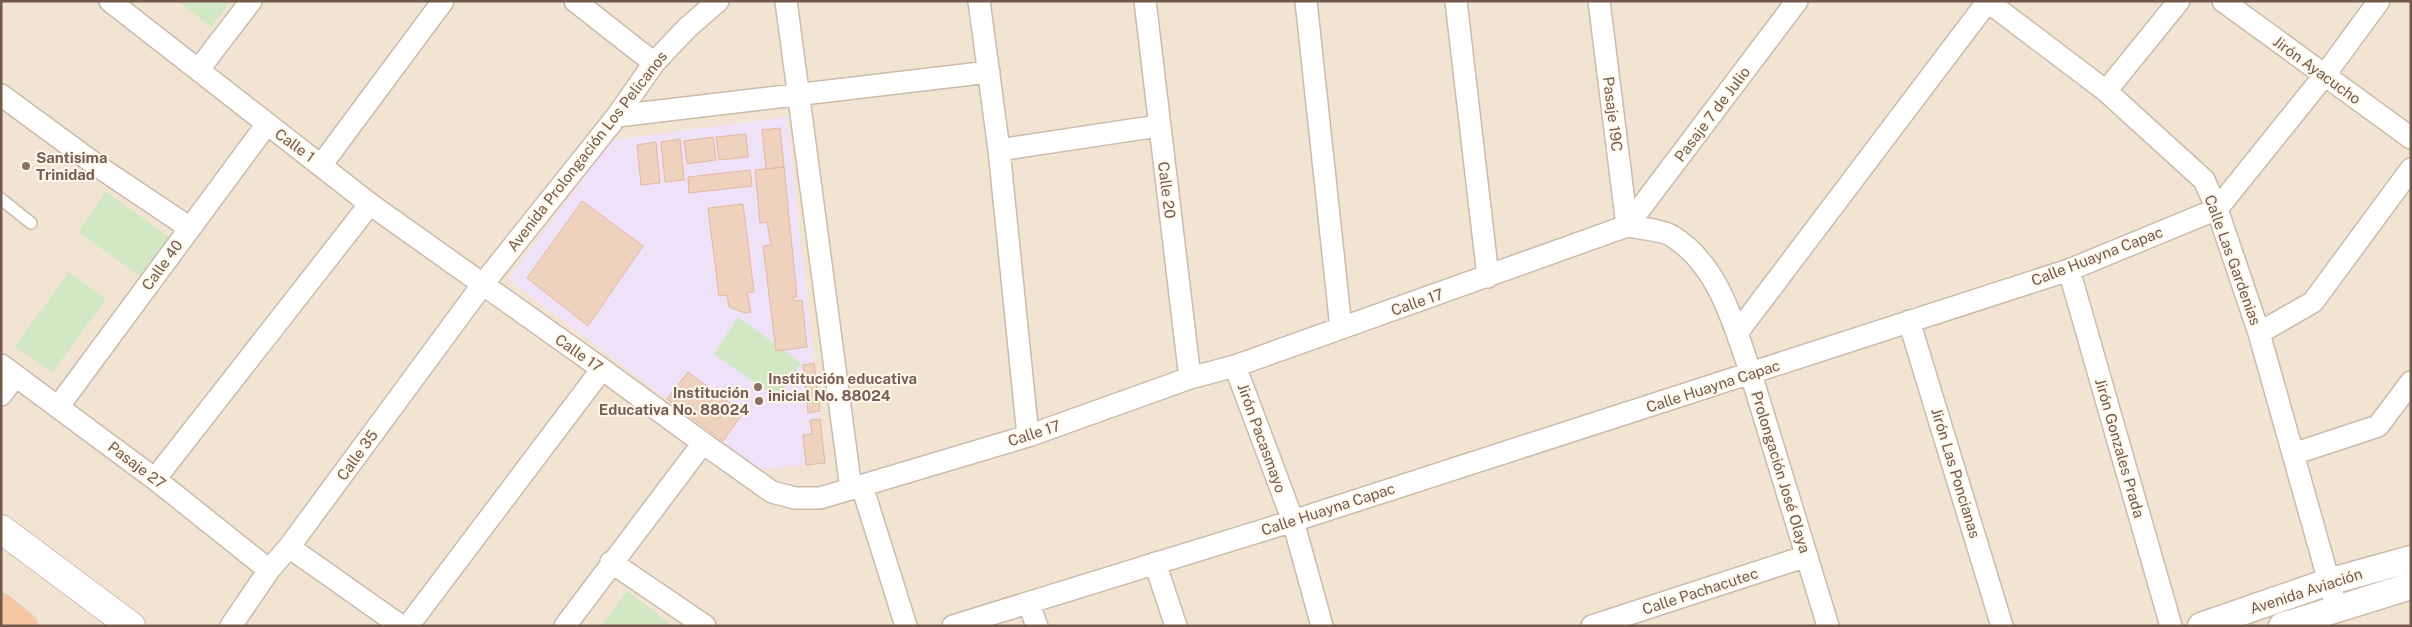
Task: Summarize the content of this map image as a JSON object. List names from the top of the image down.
{
  "streets": {
    "street": [
      "Jirón Ayacucho",
      "Pasaje 19C",
      "Pasaje 7 de Julio",
      "Calle 1",
      "Avenida Prolongación Los Pelicanos",
      "Calle 20",
      "Calle Huayna Capac",
      "Calle Las Gardenias",
      "Calle 40",
      "Calle 17",
      "Jirón Pacasmayo",
      "Jirón Gonzales Prada",
      "Calle 35",
      "Pasaje 27",
      "Prolongación José Olaya",
      "Jirón Las Poncianas",
      "Calle Pachacutec",
      "Avenida Aviación"
    ]
  },
  "crossings": [
    ["Jirón Ayacucho", "Calle Huayna Capac"],
    ["Pasaje 19C", "Pasaje 7 de Julio"],
    ["Pasaje 19C", "Calle 17"],
    ["Pasaje 19C", "Prolongación José Olaya"],
    ["Pasaje 7 de Julio", "Calle 17"],
    ["Pasaje 7 de Julio", "Prolongación José Olaya"],
    ["Calle 1", "Avenida Prolongación Los Pelicanos"],
    ["Calle 1", "Calle 40"],
    ["Calle 1", "Calle 17"],
    ["Calle 1", "Calle 35"],
    ["Avenida Prolongación Los Pelicanos", "Calle 17"],
    ["Avenida Prolongación Los Pelicanos", "Calle 35"],
    ["Calle 20", "Calle 17"],
    ["Calle Huayna Capac", "Calle Las Gardenias"],
    ["Calle Huayna Capac", "Jirón Pacasmayo"],
    ["Calle Huayna Capac", "Jirón Gonzales Prada"],
    ["Calle Huayna Capac", "Prolongación José Olaya"],
    ["Calle Huayna Capac", "Jirón Las Poncianas"],
    ["Calle Las Gardenias", "Avenida Aviación"],
    ["Calle 40", "Pasaje 27"],
    ["Calle 17", "Jirón Pacasmayo"],
    ["Calle 17", "Calle 35"],
    ["Calle 17", "Prolongación José Olaya"],
    ["Calle 35", "Pasaje 27"],
    ["Prolongación José Olaya", "Calle Pachacutec"]
  ],
  "places": ["Santisima Trinidad", "Institución educativa inicial No. 88024", "Institución Educativa No. 88024"]
}
